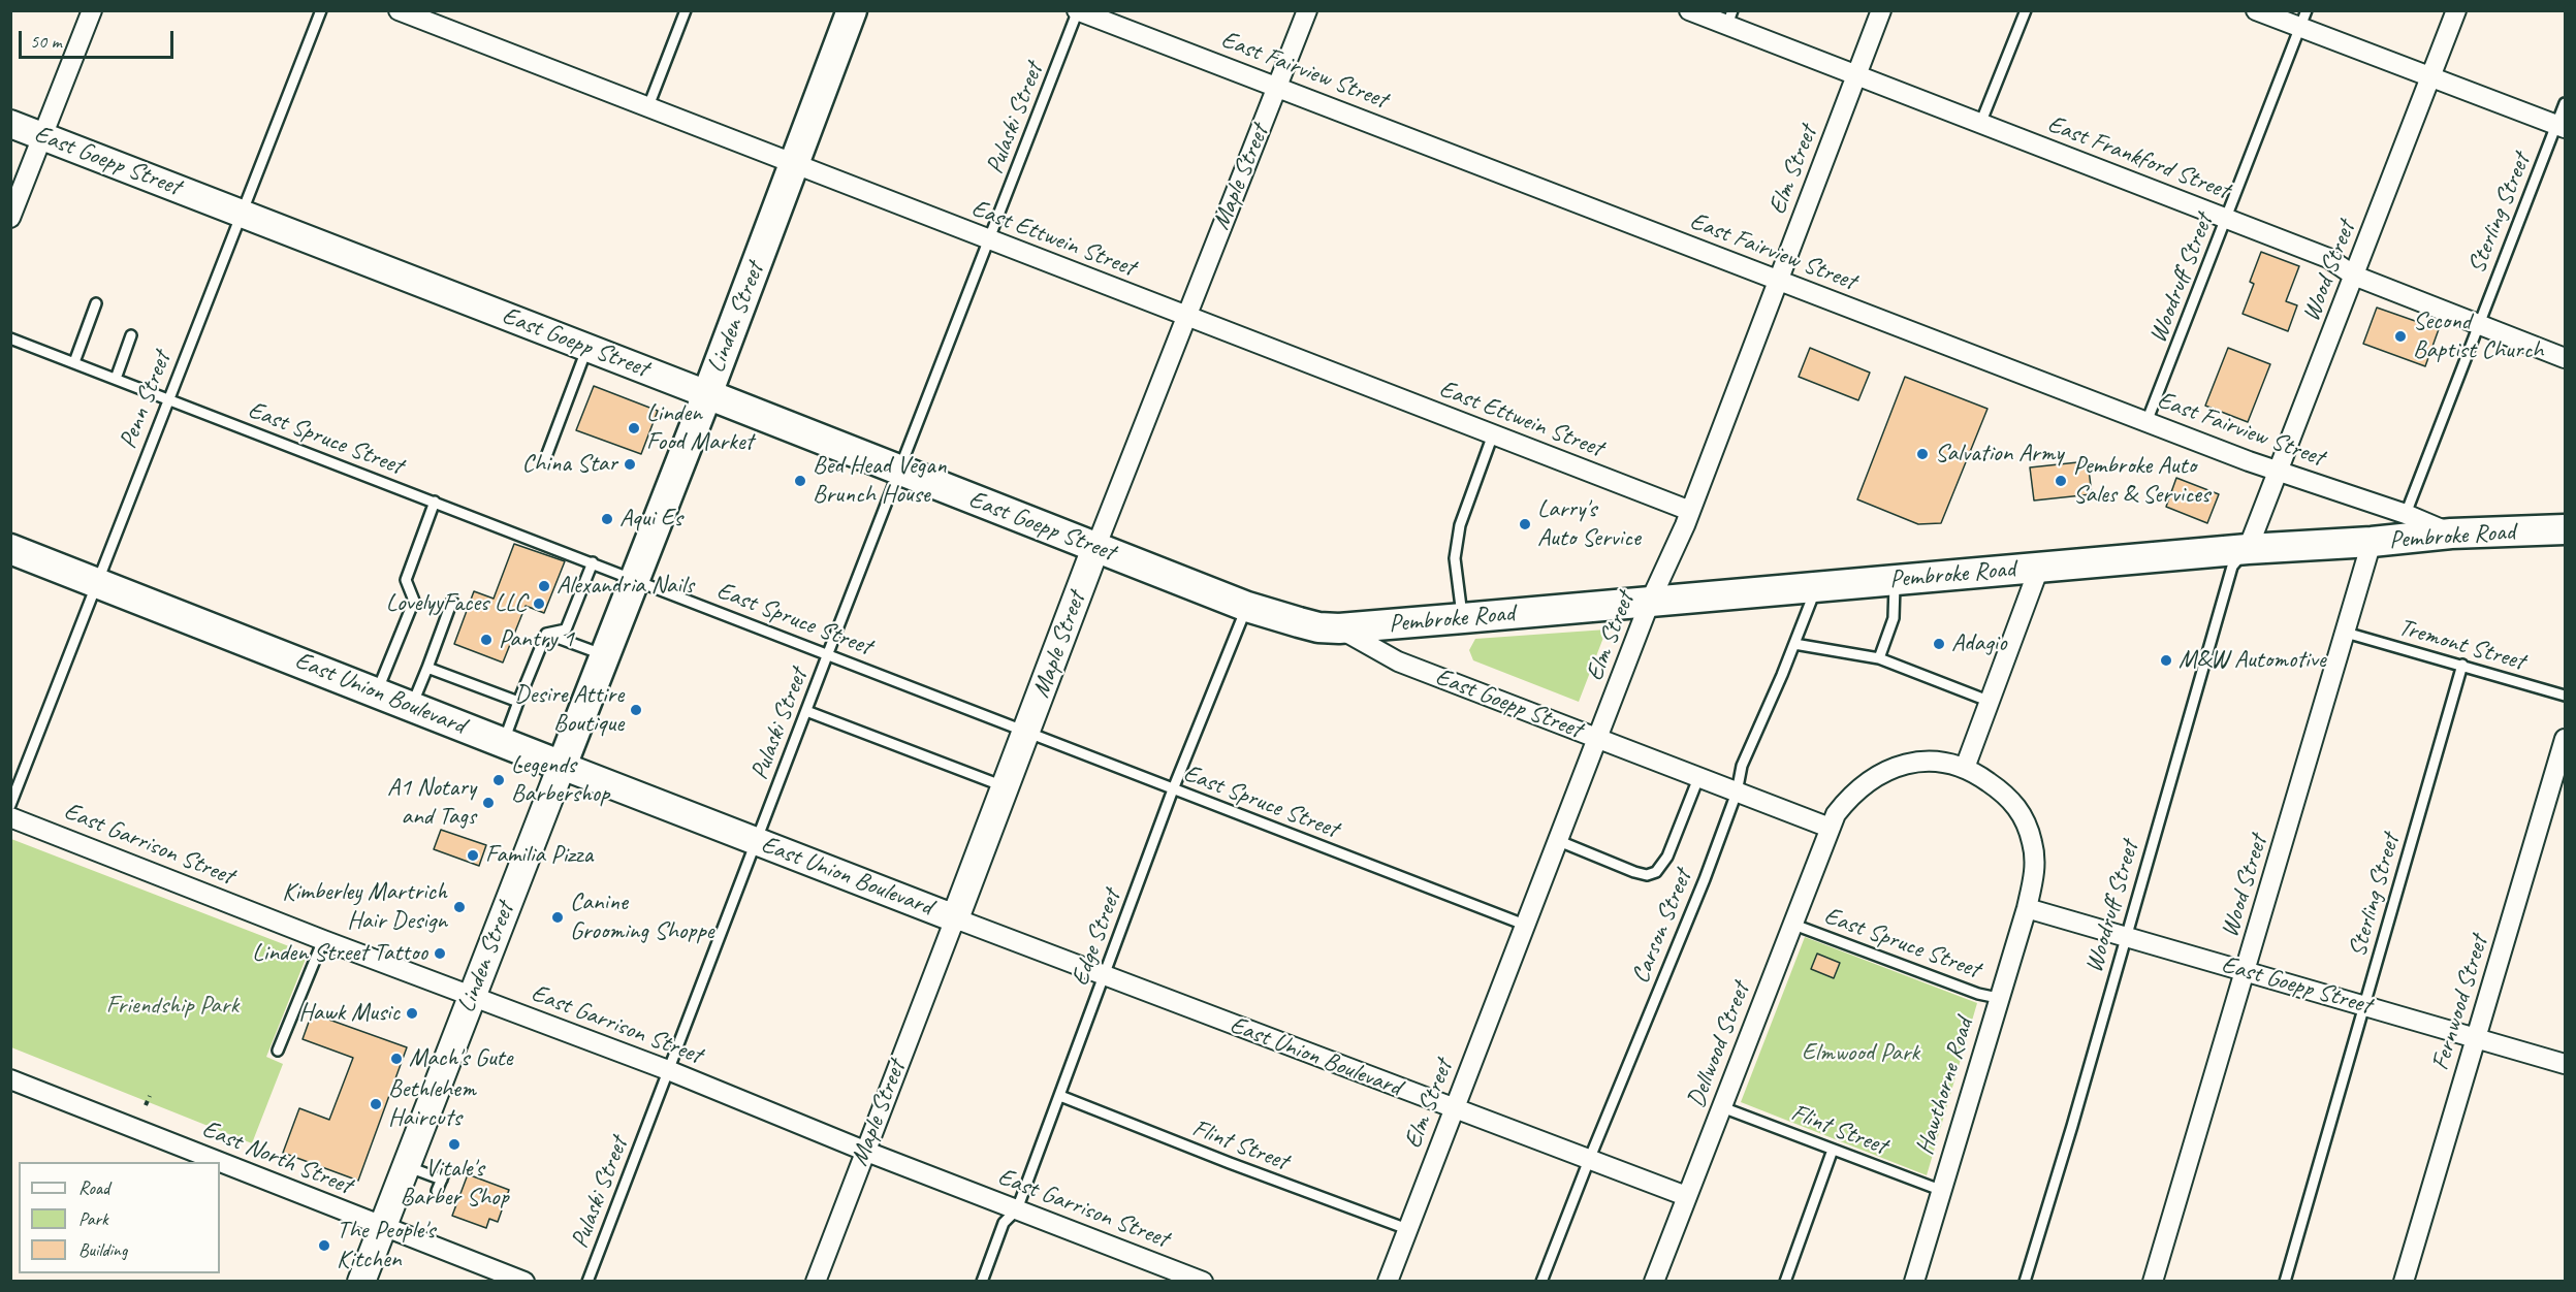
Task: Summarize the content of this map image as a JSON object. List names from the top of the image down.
{
  "streets": {
    "main road": [
      "East Goepp Street",
      "Linden Street",
      "Pembroke Road",
      "East Union Boulevard"
    ],
    "street": [
      "East Fairview Street",
      "East Frankford Street",
      "Elm Street",
      "Maple Street",
      "East Ettwein Street",
      "Wood Street",
      "East Garrison Street",
      "Fernwood Street",
      "Dellwood Street",
      "Hawthorne Road",
      "East North Street"
    ],
    "lane": [
      "Pulaski Street",
      "Sterling Street",
      "Woodruff Street",
      "Penn Street",
      "East Spruce Street",
      "Tremont Street",
      "Carson Street",
      "Edge Street",
      "Flint Street"
    ]
  },
  "crossings": [
    ["East Fairview Street", "Pulaski Street"],
    ["East Fairview Street", "Elm Street"],
    ["East Fairview Street", "Maple Street"],
    ["East Fairview Street", "Sterling Street"],
    ["East Fairview Street", "Wood Street"],
    ["East Fairview Street", "Woodruff Street"],
    ["East Fairview Street", "Pembroke Road"],
    ["Pulaski Street", "East Goepp Street"],
    ["Pulaski Street", "East Ettwein Street"],
    ["Pulaski Street", "East Spruce Street"],
    ["Pulaski Street", "East Union Boulevard"],
    ["Pulaski Street", "East Garrison Street"],
    ["East Frankford Street", "Elm Street"],
    ["East Frankford Street", "Sterling Street"],
    ["East Frankford Street", "Wood Street"],
    ["East Frankford Street", "Woodruff Street"],
    ["East Goepp Street", "Elm Street"],
    ["East Goepp Street", "Maple Street"],
    ["East Goepp Street", "Sterling Street"],
    ["East Goepp Street", "Wood Street"],
    ["East Goepp Street", "Woodruff Street"],
    ["East Goepp Street", "Linden Street"],
    ["East Goepp Street", "Penn Street"],
    ["East Goepp Street", "Pembroke Road"],
    ["East Goepp Street", "Carson Street"],
    ["East Goepp Street", "Edge Street"],
    ["East Goepp Street", "Fernwood Street"],
    ["East Goepp Street", "Dellwood Street"],
    ["East Goepp Street", "Hawthorne Road"],
    ["Elm Street", "East Ettwein Street"],
    ["Elm Street", "East Spruce Street"],
    ["Elm Street", "Pembroke Road"],
    ["Elm Street", "East Union Boulevard"],
    ["Elm Street", "Flint Street"],
    ["Maple Street", "East Ettwein Street"],
    ["Maple Street", "East Spruce Street"],
    ["Maple Street", "East Union Boulevard"],
    ["Maple Street", "East Garrison Street"],
    ["Sterling Street", "Tremont Street"],
    ["East Ettwein Street", "Linden Street"],
    ["Wood Street", "Woodruff Street"],
    ["Wood Street", "Pembroke Road"],
    ["Wood Street", "Tremont Street"],
    ["Woodruff Street", "Pembroke Road"],
    ["Linden Street", "East Spruce Street"],
    ["Linden Street", "East Union Boulevard"],
    ["Linden Street", "East Garrison Street"],
    ["Linden Street", "East North Street"],
    ["Penn Street", "East Spruce Street"],
    ["Penn Street", "East Union Boulevard"],
    ["East Spruce Street", "Edge Street"],
    ["East Spruce Street", "Dellwood Street"],
    ["East Spruce Street", "Hawthorne Road"],
    ["Pembroke Road", "Carson Street"],
    ["East Union Boulevard", "Carson Street"],
    ["East Union Boulevard", "Edge Street"],
    ["East Union Boulevard", "Dellwood Street"],
    ["East Garrison Street", "Edge Street"],
    ["Edge Street", "Flint Street"],
    ["Dellwood Street", "Hawthorne Road"],
    ["Dellwood Street", "Flint Street"],
    ["Hawthorne Road", "Flint Street"]
  ],
  "parks": ["Friendship Park", "Elmwood Park"],
  "places": [
    "Second Baptist Church",
    "Linden Food Market",
    "Salvation Army",
    "China Star",
    "Bed Head Vegan Brunch House",
    "Pembroke Auto Sales & Services",
    "Aqui Es",
    "Larry's Auto Service",
    "Alexandria Nails",
    "LovelyyFaces LLC",
    "Pantry 1",
    "Adagio",
    "M&W Automotive",
    "Desire Attire Boutique",
    "Legends Barbershop",
    "A1 Notary and Tags",
    "Familia Pizza",
    "Kimberley Martrich Hair Design",
    "Canine Grooming Shoppe",
    "Linden Street Tattoo",
    "Hawk Music",
    "Mach's Gute",
    "Bethlehem Haircuts",
    "Vitale's Barber Shop",
    "The People's Kitchen"
  ],
  "legend": ["Road", "Park", "Building"],
  "scale_bar": "50 m"
}
